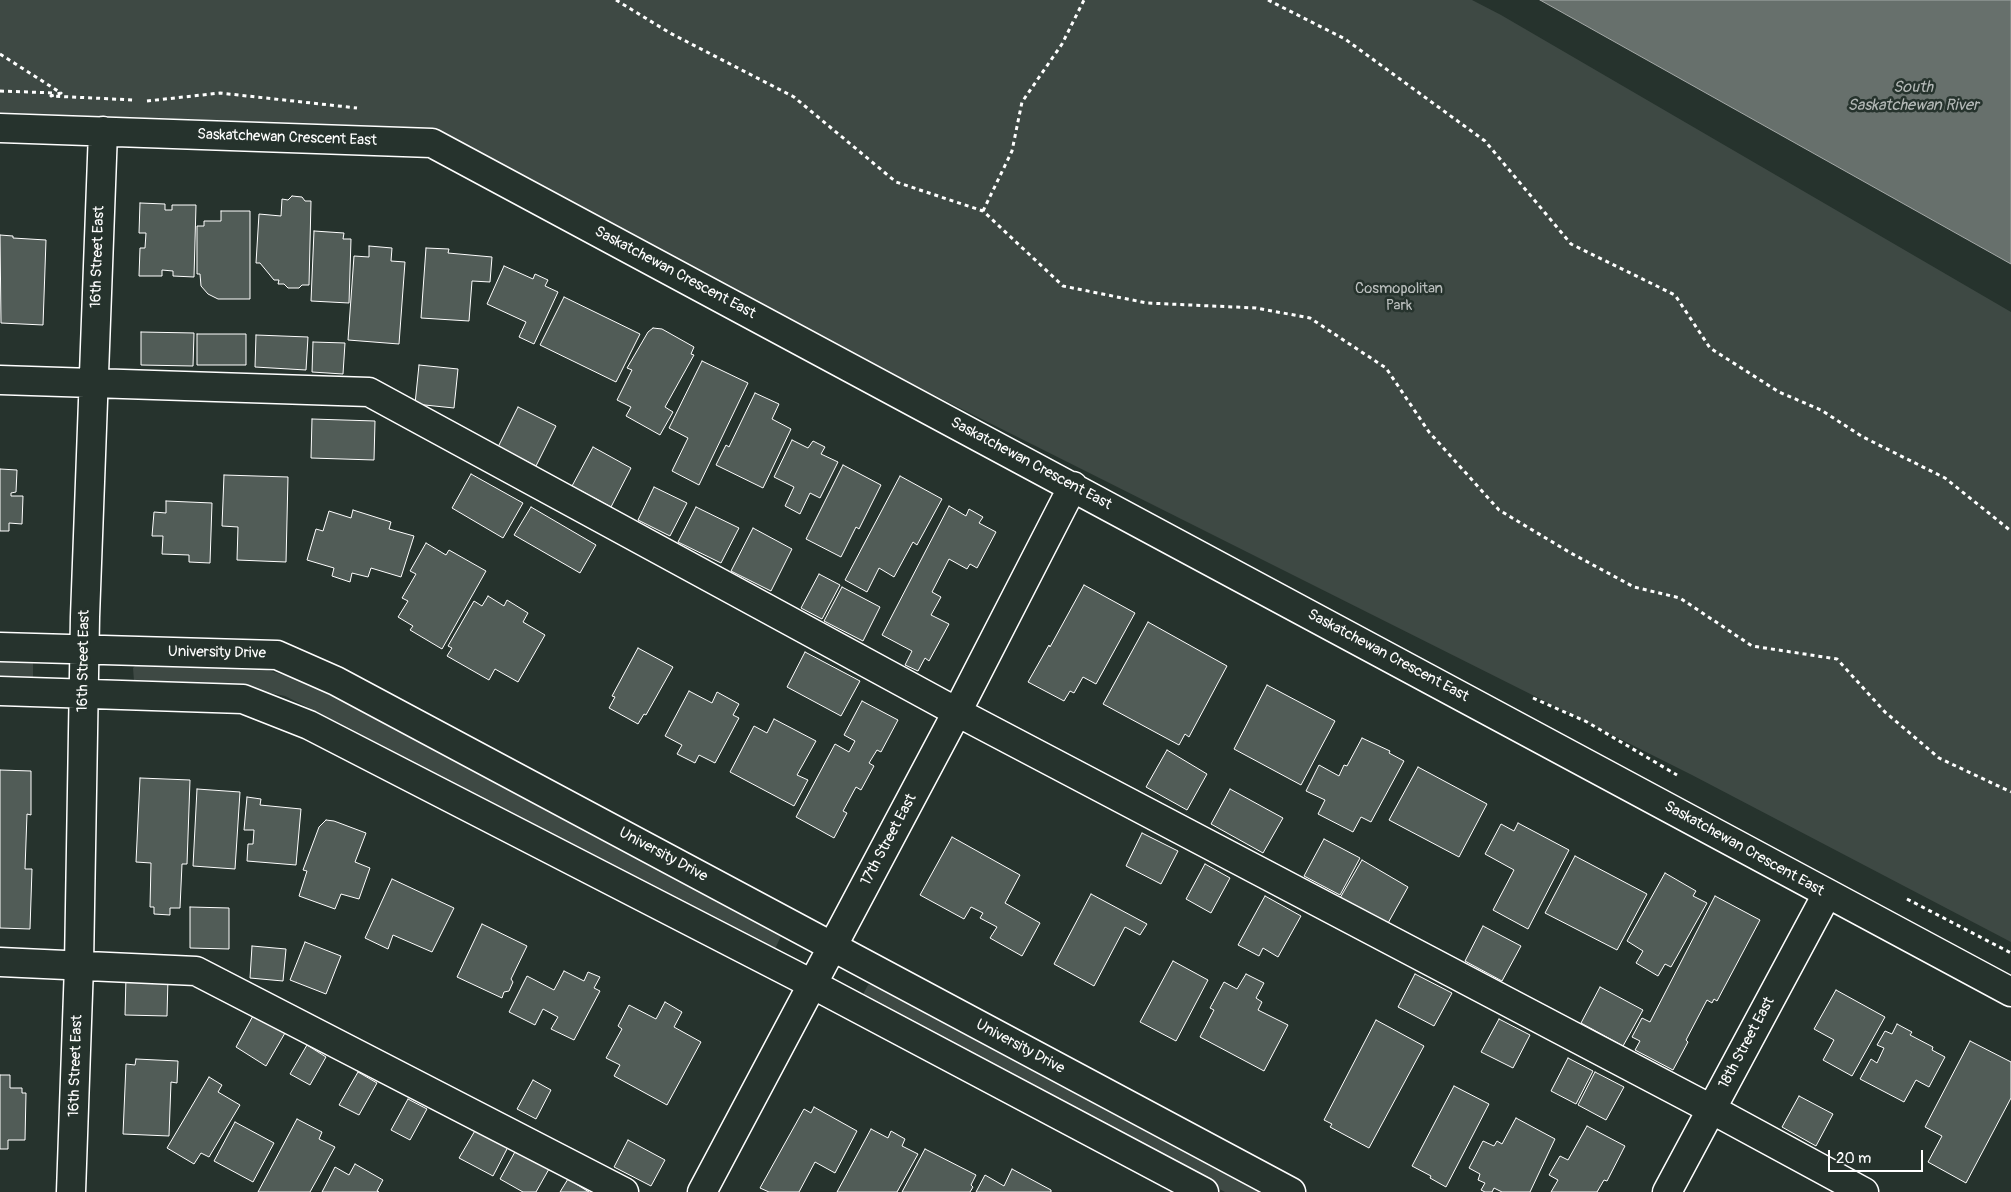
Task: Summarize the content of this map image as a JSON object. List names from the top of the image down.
{
  "streets": {
    "street": [
      "Saskatchewan Crescent East",
      "16th Street East",
      "University Drive",
      "17th Street East",
      "18th Street East"
    ]
  },
  "crossings": [
    ["Saskatchewan Crescent East", "16th Street East"],
    ["Saskatchewan Crescent East", "17th Street East"],
    ["Saskatchewan Crescent East", "18th Street East"],
    ["16th Street East", "University Drive"],
    ["University Drive", "17th Street East"]
  ],
  "water": ["South Saskatchewan River"],
  "parks": ["Cosmopolitan Park"],
  "scale_bar": "20 m"
}
